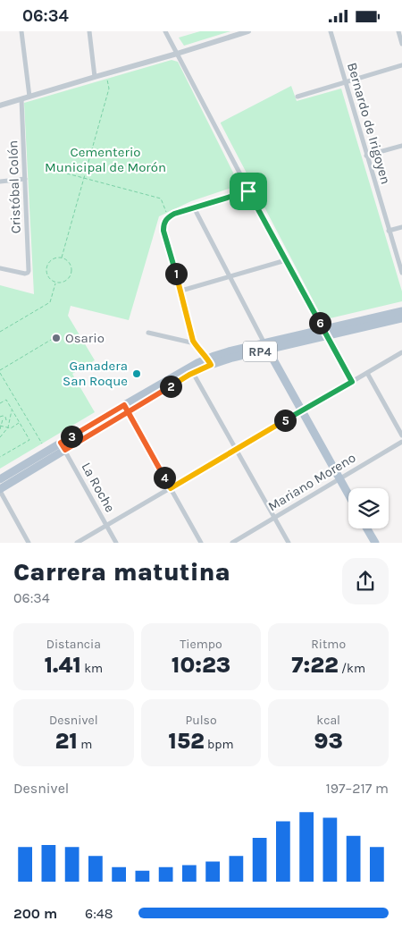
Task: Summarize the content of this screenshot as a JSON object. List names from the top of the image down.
{
  "streets": {
    "main road": ["RP4"],
    "street": [
      "Bernardo de Irigoyen",
      "Cristóbal Colón",
      "Mariano Moreno",
      "La Roche"
    ]
  },
  "crossings": [
    ["RP4", "Mariano Moreno"],
    ["RP4", "La Roche"]
  ],
  "parks": ["Cementerio Municipal de Morón"],
  "places": ["Osario", "Ganadera San Roque"],
  "page": {
    "status": "06:34",
    "pins": [
      "1",
      "6",
      "2",
      "5",
      "3",
      "4"
    ],
    "heading": ["Carrera matutina", "06:34"],
    "stats": [
      ["Distancia", "1.41 km"],
      ["Tiempo", "10:23"],
      ["Ritmo", "7:22 /km"],
      ["Desnivel", "21 m"],
      ["Pulso", "152 bpm"],
      ["kcal", "93"]
    ],
    "chart": ["Desnivel", "197–217 m"],
    "list": [
      {
        "name": "200 m",
        "note": "6:48"
      }
    ]
  }
}
